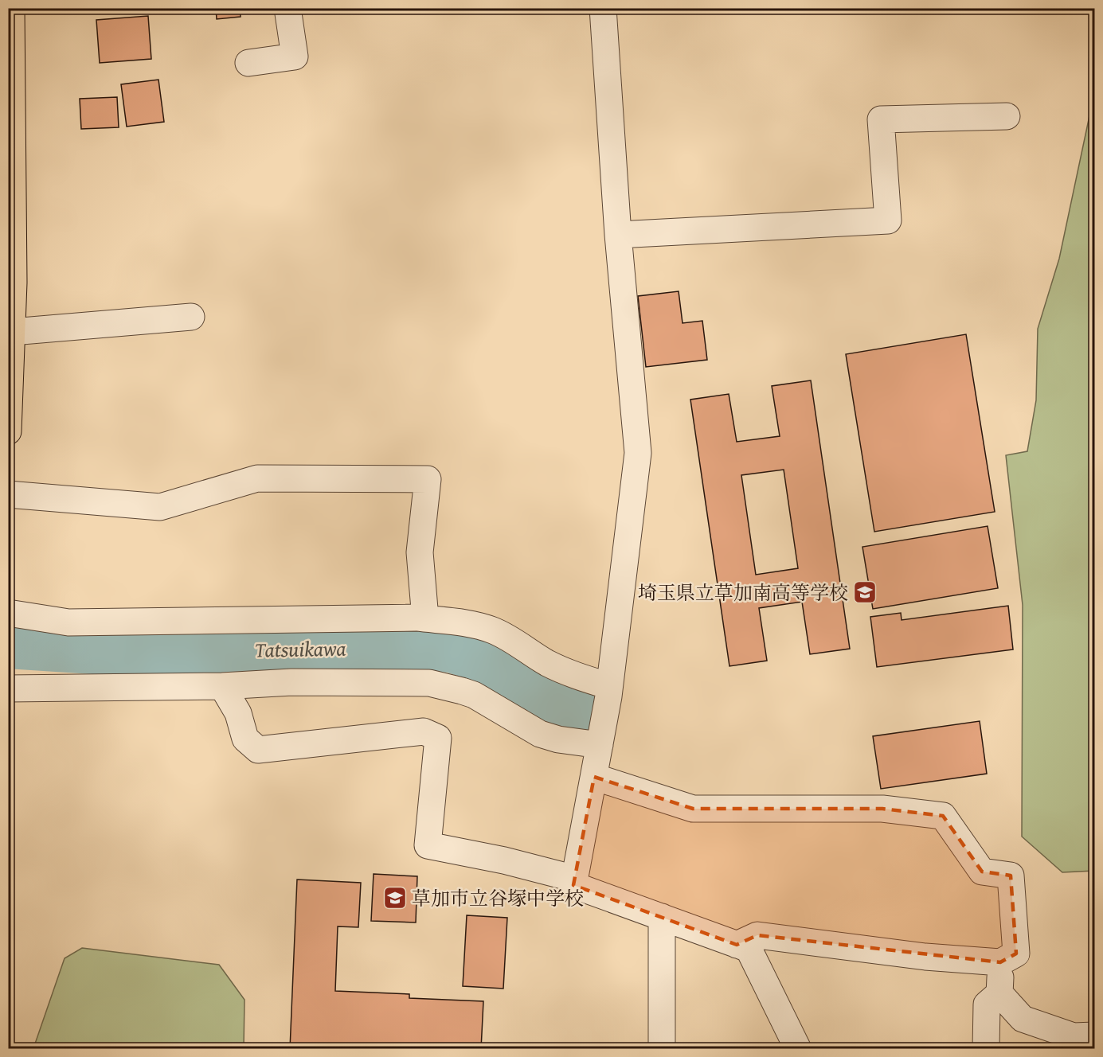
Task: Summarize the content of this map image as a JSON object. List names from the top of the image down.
{
  "water": ["Tatsuikawa"],
  "places": {
    "school or university": ["埼玉県立草加南高等学校", "草加市立谷塚中学校"]
  }
}
